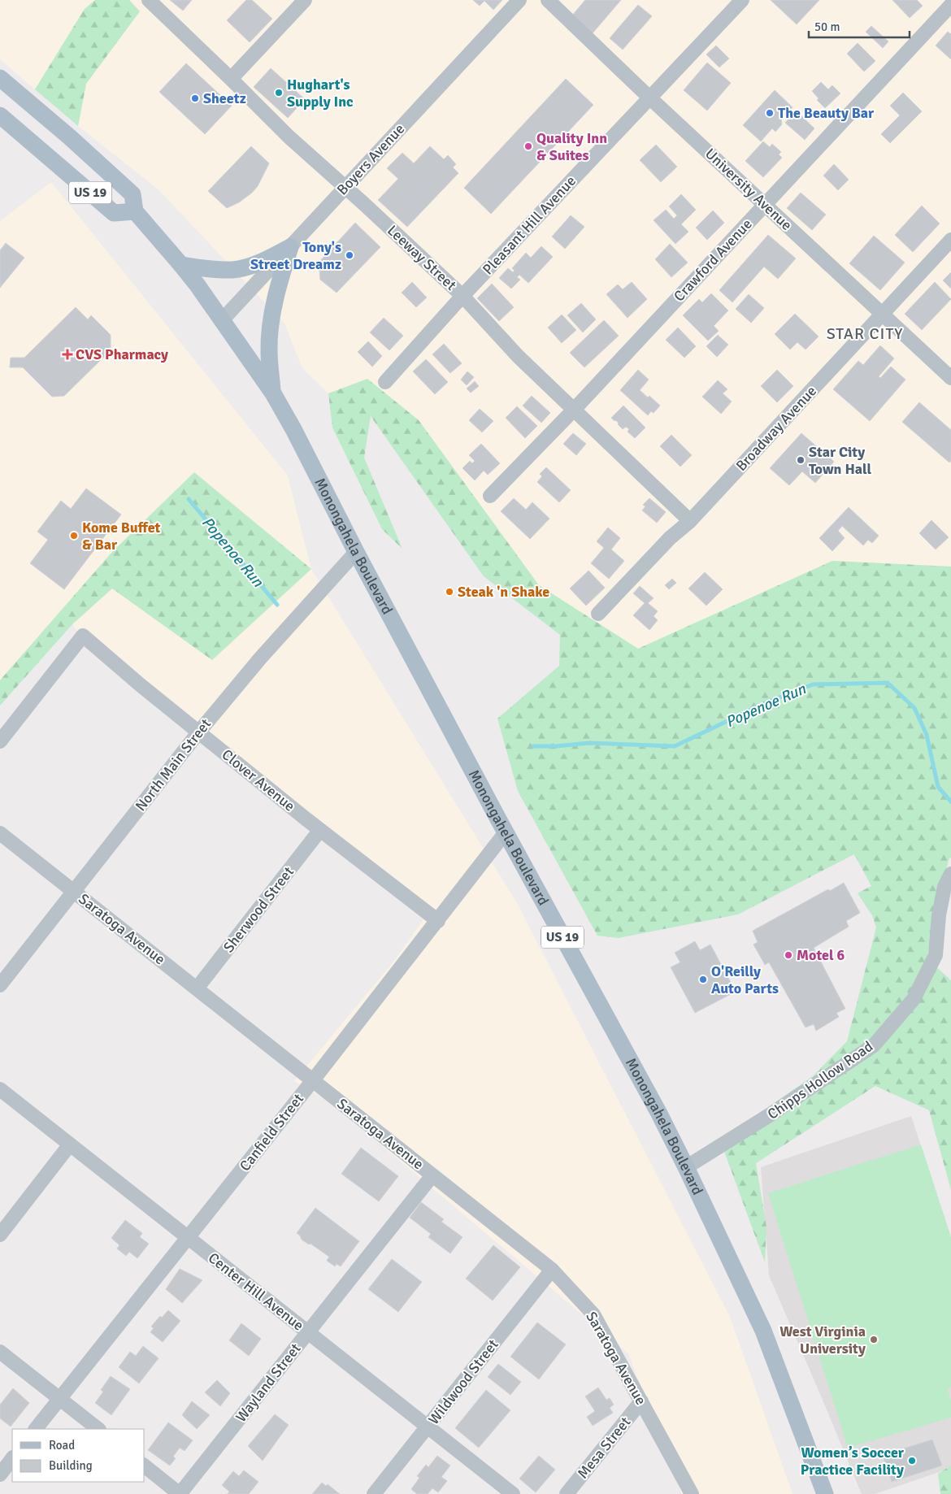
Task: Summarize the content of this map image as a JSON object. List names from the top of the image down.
{
  "streets": {
    "main road": ["US 19", "Monongahela Boulevard"],
    "street": [
      "Boyers Avenue",
      "University Avenue",
      "Pleasant Hill Avenue",
      "Leeway Street",
      "Crawford Avenue",
      "Broadway Avenue",
      "North Main Street",
      "Clover Avenue",
      "Sherwood Street",
      "Saratoga Avenue",
      "Chipps Hollow Road",
      "Canfield Street",
      "Center Hill Avenue",
      "Wildwood Street",
      "Wayland Street",
      "Mesa Street"
    ]
  },
  "crossings": [
    ["Boyers Avenue", "Leeway Street"],
    ["Boyers Avenue", "Monongahela Boulevard"],
    ["University Avenue", "Pleasant Hill Avenue"],
    ["University Avenue", "Crawford Avenue"],
    ["University Avenue", "Broadway Avenue"],
    ["US 19", "Monongahela Boulevard"],
    ["Pleasant Hill Avenue", "Leeway Street"],
    ["Leeway Street", "Crawford Avenue"],
    ["Leeway Street", "Broadway Avenue"],
    ["Monongahela Boulevard", "North Main Street"],
    ["Monongahela Boulevard", "Chipps Hollow Road"],
    ["Monongahela Boulevard", "Canfield Street"],
    ["North Main Street", "Clover Avenue"],
    ["North Main Street", "Saratoga Avenue"],
    ["Clover Avenue", "Sherwood Street"],
    ["Clover Avenue", "Canfield Street"],
    ["Sherwood Street", "Saratoga Avenue"],
    ["Saratoga Avenue", "Canfield Street"],
    ["Saratoga Avenue", "Wildwood Street"],
    ["Saratoga Avenue", "Wayland Street"],
    ["Saratoga Avenue", "Mesa Street"],
    ["Canfield Street", "Center Hill Avenue"],
    ["Center Hill Avenue", "Wildwood Street"],
    ["Center Hill Avenue", "Wayland Street"]
  ],
  "districts": ["STAR CITY"],
  "water": ["Popenoe Run"],
  "places": {
    "other": [
      "Hughart's Supply Inc",
      "Sheetz",
      "The Beauty Bar",
      "Quality Inn & Suites",
      "Tony's Street Dreamz",
      "Star City Town Hall",
      "Kome Buffet & Bar",
      "Steak 'n Shake",
      "Motel 6",
      "O'Reilly Auto Parts",
      "West Virginia University",
      "Women’s Soccer Practice Facility"
    ],
    "health": ["CVS Pharmacy"]
  },
  "legend": ["Road", "Building"],
  "scale_bar": "50 m"
}
